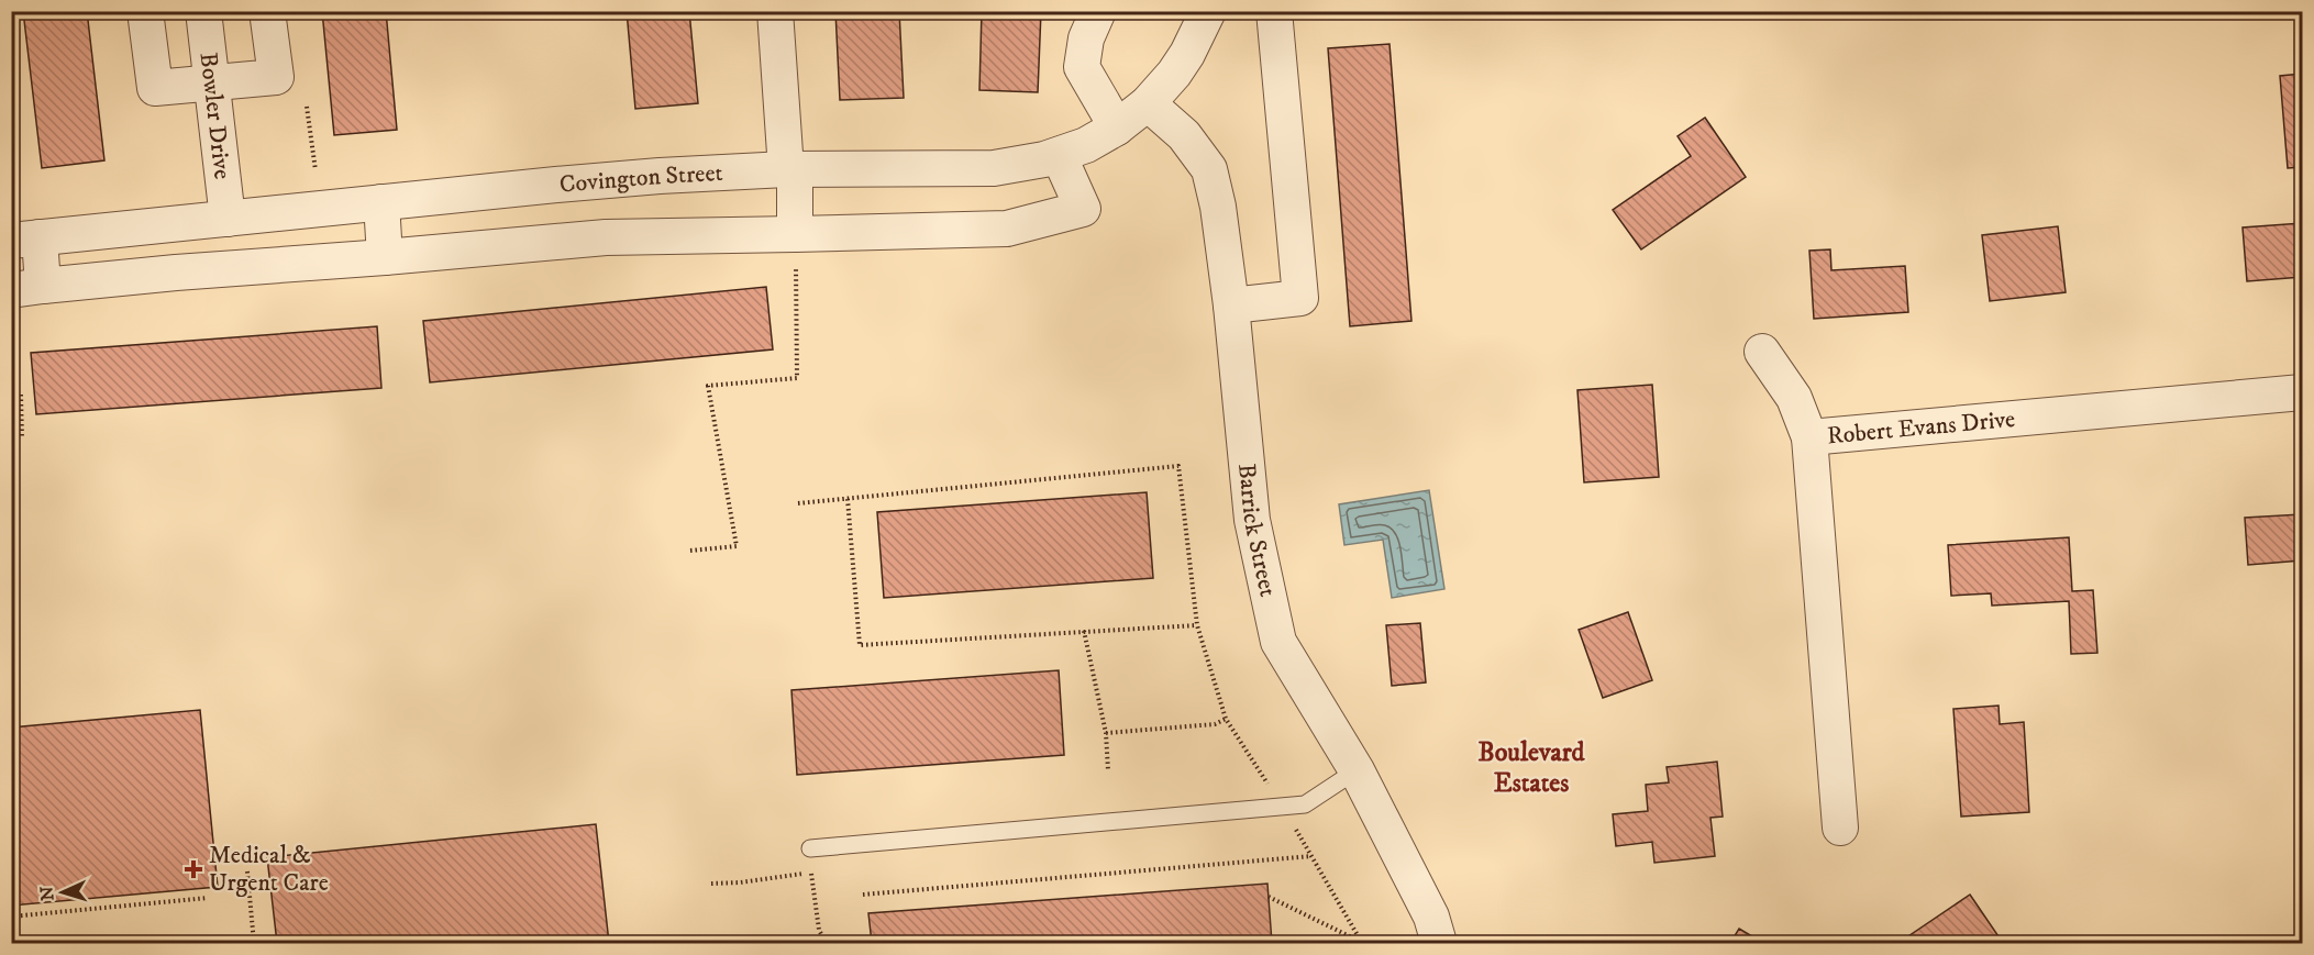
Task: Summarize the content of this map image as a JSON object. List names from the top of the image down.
{
  "streets": {
    "street": [
      "Bowler Drive",
      "Covington Street",
      "Robert Evans Drive",
      "Barrick Street"
    ]
  },
  "crossings": [
    ["Bowler Drive", "Covington Street"],
    ["Covington Street", "Barrick Street"]
  ],
  "districts": ["Boulevard Estates"],
  "places": {
    "health": ["Medical & Urgent Care"]
  },
  "north": "left"
}
